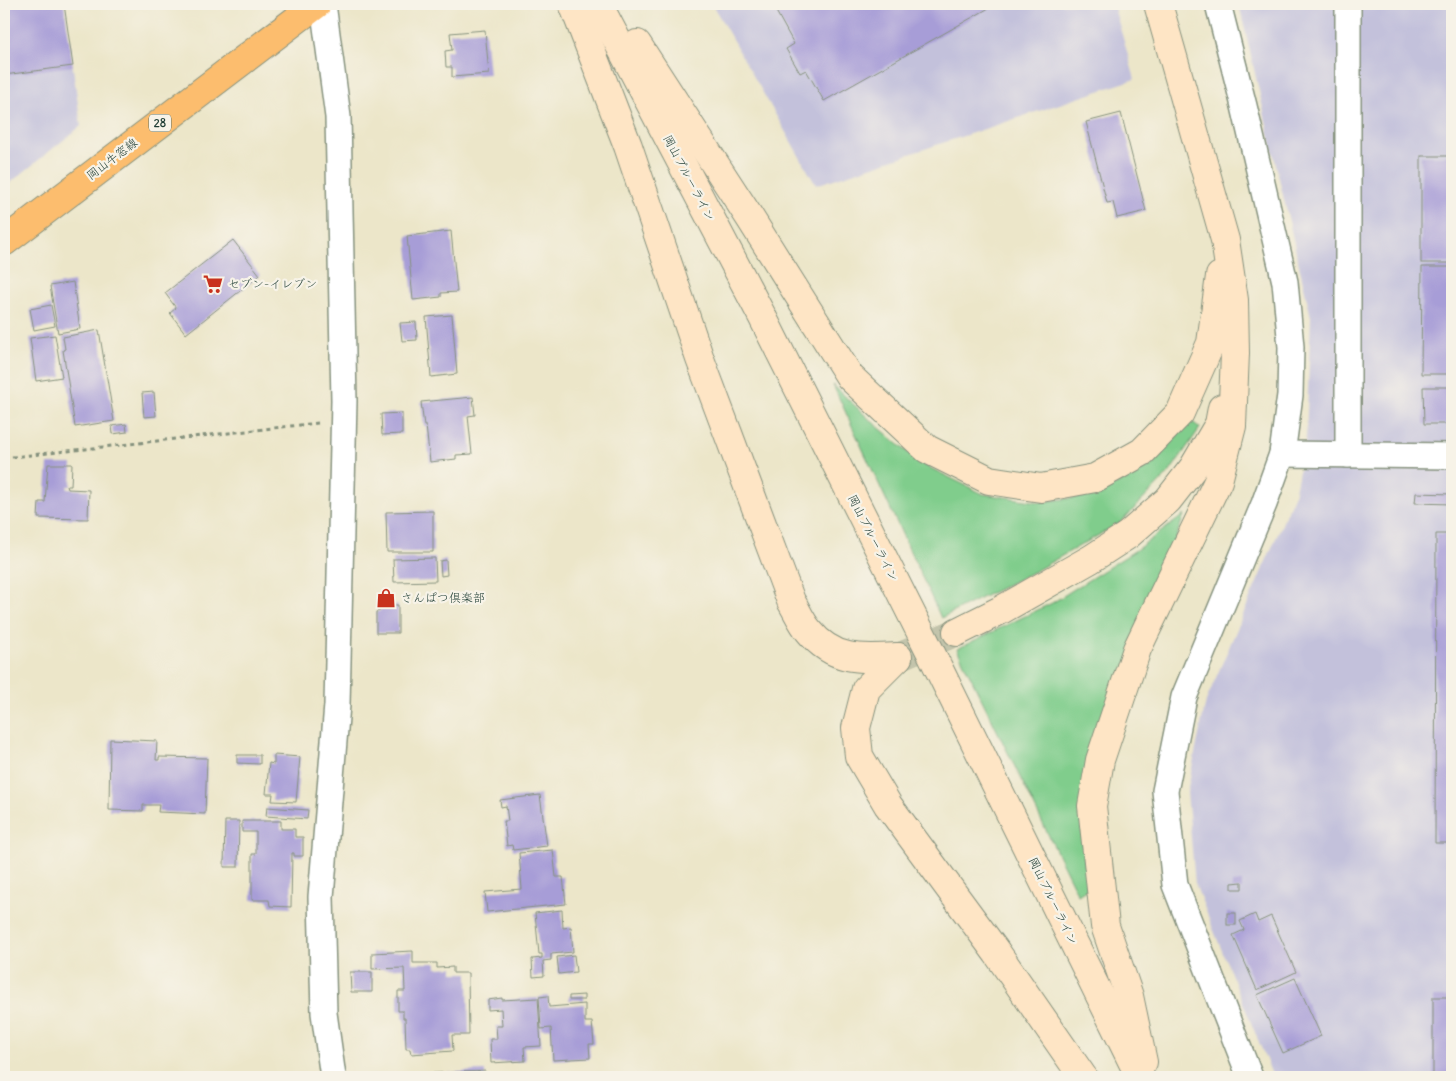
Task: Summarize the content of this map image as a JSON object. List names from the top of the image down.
{
  "streets": {
    "main road": ["28", "岡山牛窓線", "岡山ブルーライン"]
  },
  "places": {
    "supermarket": ["セブン-イレブン"],
    "shop": ["さんぱつ倶楽部"]
  }
}
